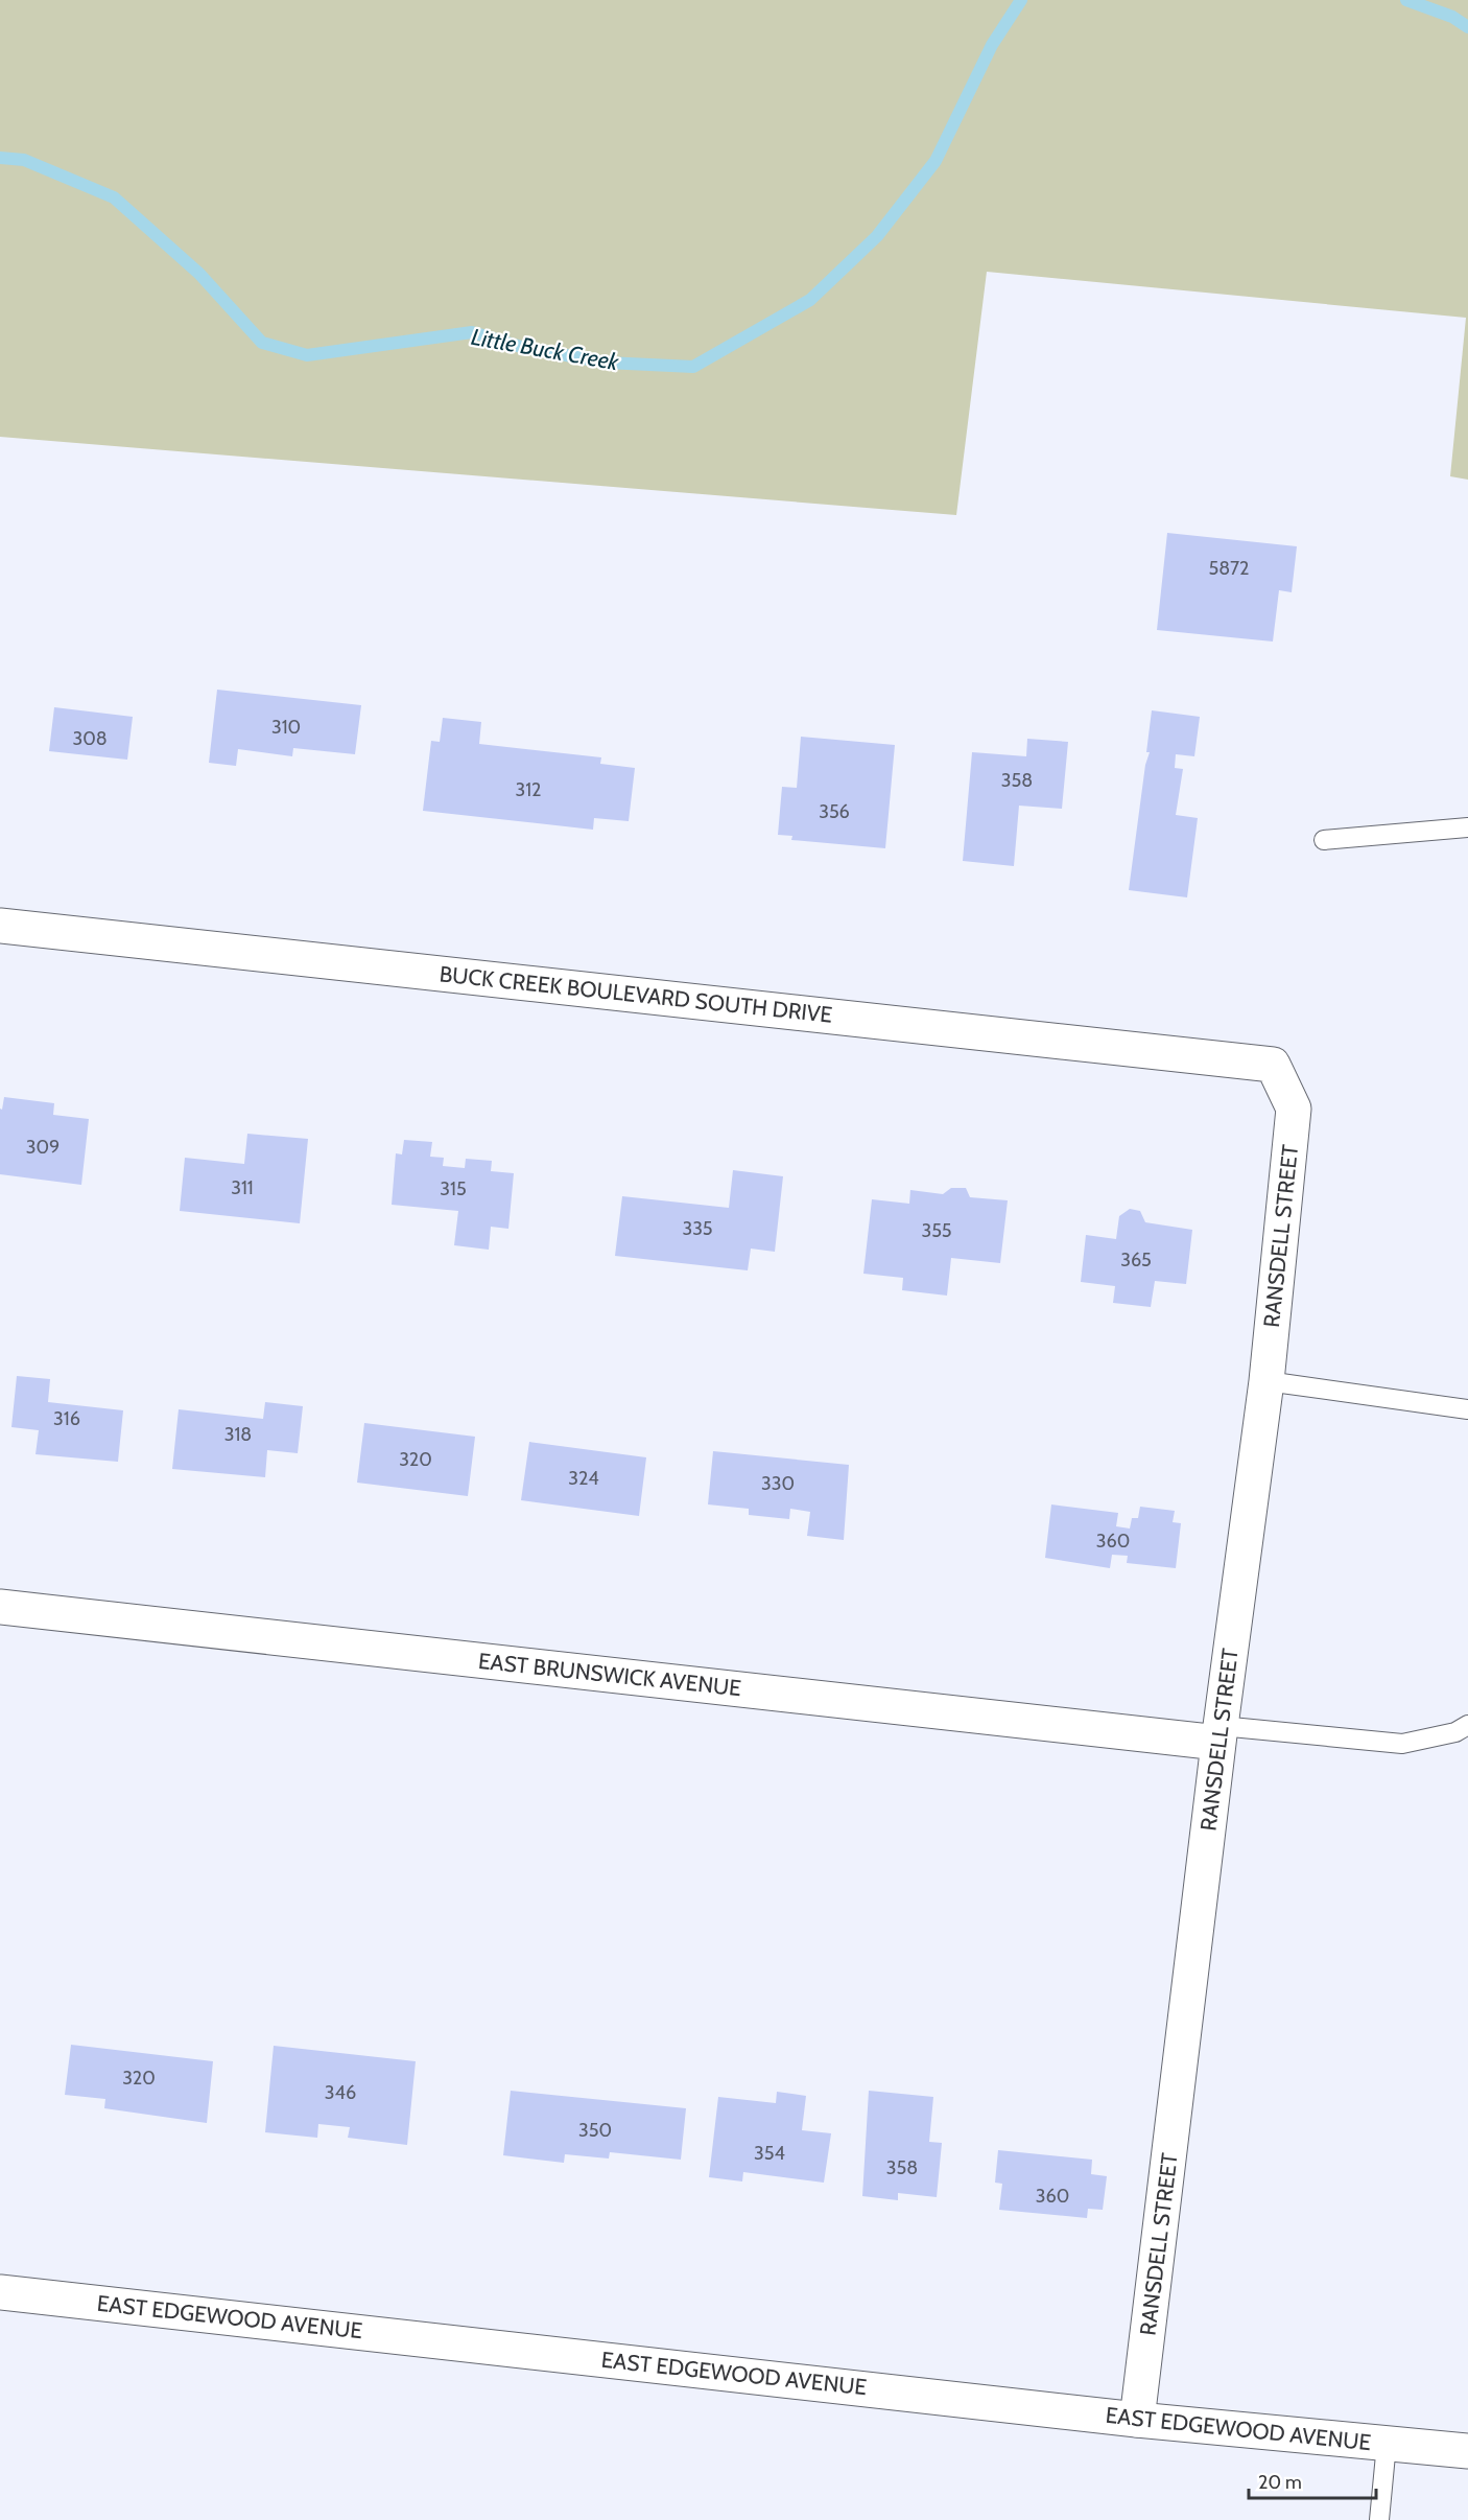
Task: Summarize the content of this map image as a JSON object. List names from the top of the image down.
{
  "streets": {
    "street": [
      "BUCK CREEK BOULEVARD SOUTH DRIVE",
      "RANSDELL STREET",
      "EAST BRUNSWICK AVENUE",
      "EAST EDGEWOOD AVENUE"
    ]
  },
  "crossings": [
    ["BUCK CREEK BOULEVARD SOUTH DRIVE", "RANSDELL STREET"],
    ["RANSDELL STREET", "EAST BRUNSWICK AVENUE"],
    ["RANSDELL STREET", "EAST EDGEWOOD AVENUE"]
  ],
  "water": ["Little Buck Creek"],
  "house_numbers": [
    "5872",
    "310",
    "308",
    "358",
    "312",
    "356",
    "309",
    "311",
    "315",
    "335",
    "355",
    "365",
    "316",
    "318",
    "320",
    "324",
    "330",
    "360",
    "320",
    "346",
    "350",
    "354",
    "358",
    "360"
  ],
  "scale_bar": "20 m"
}
